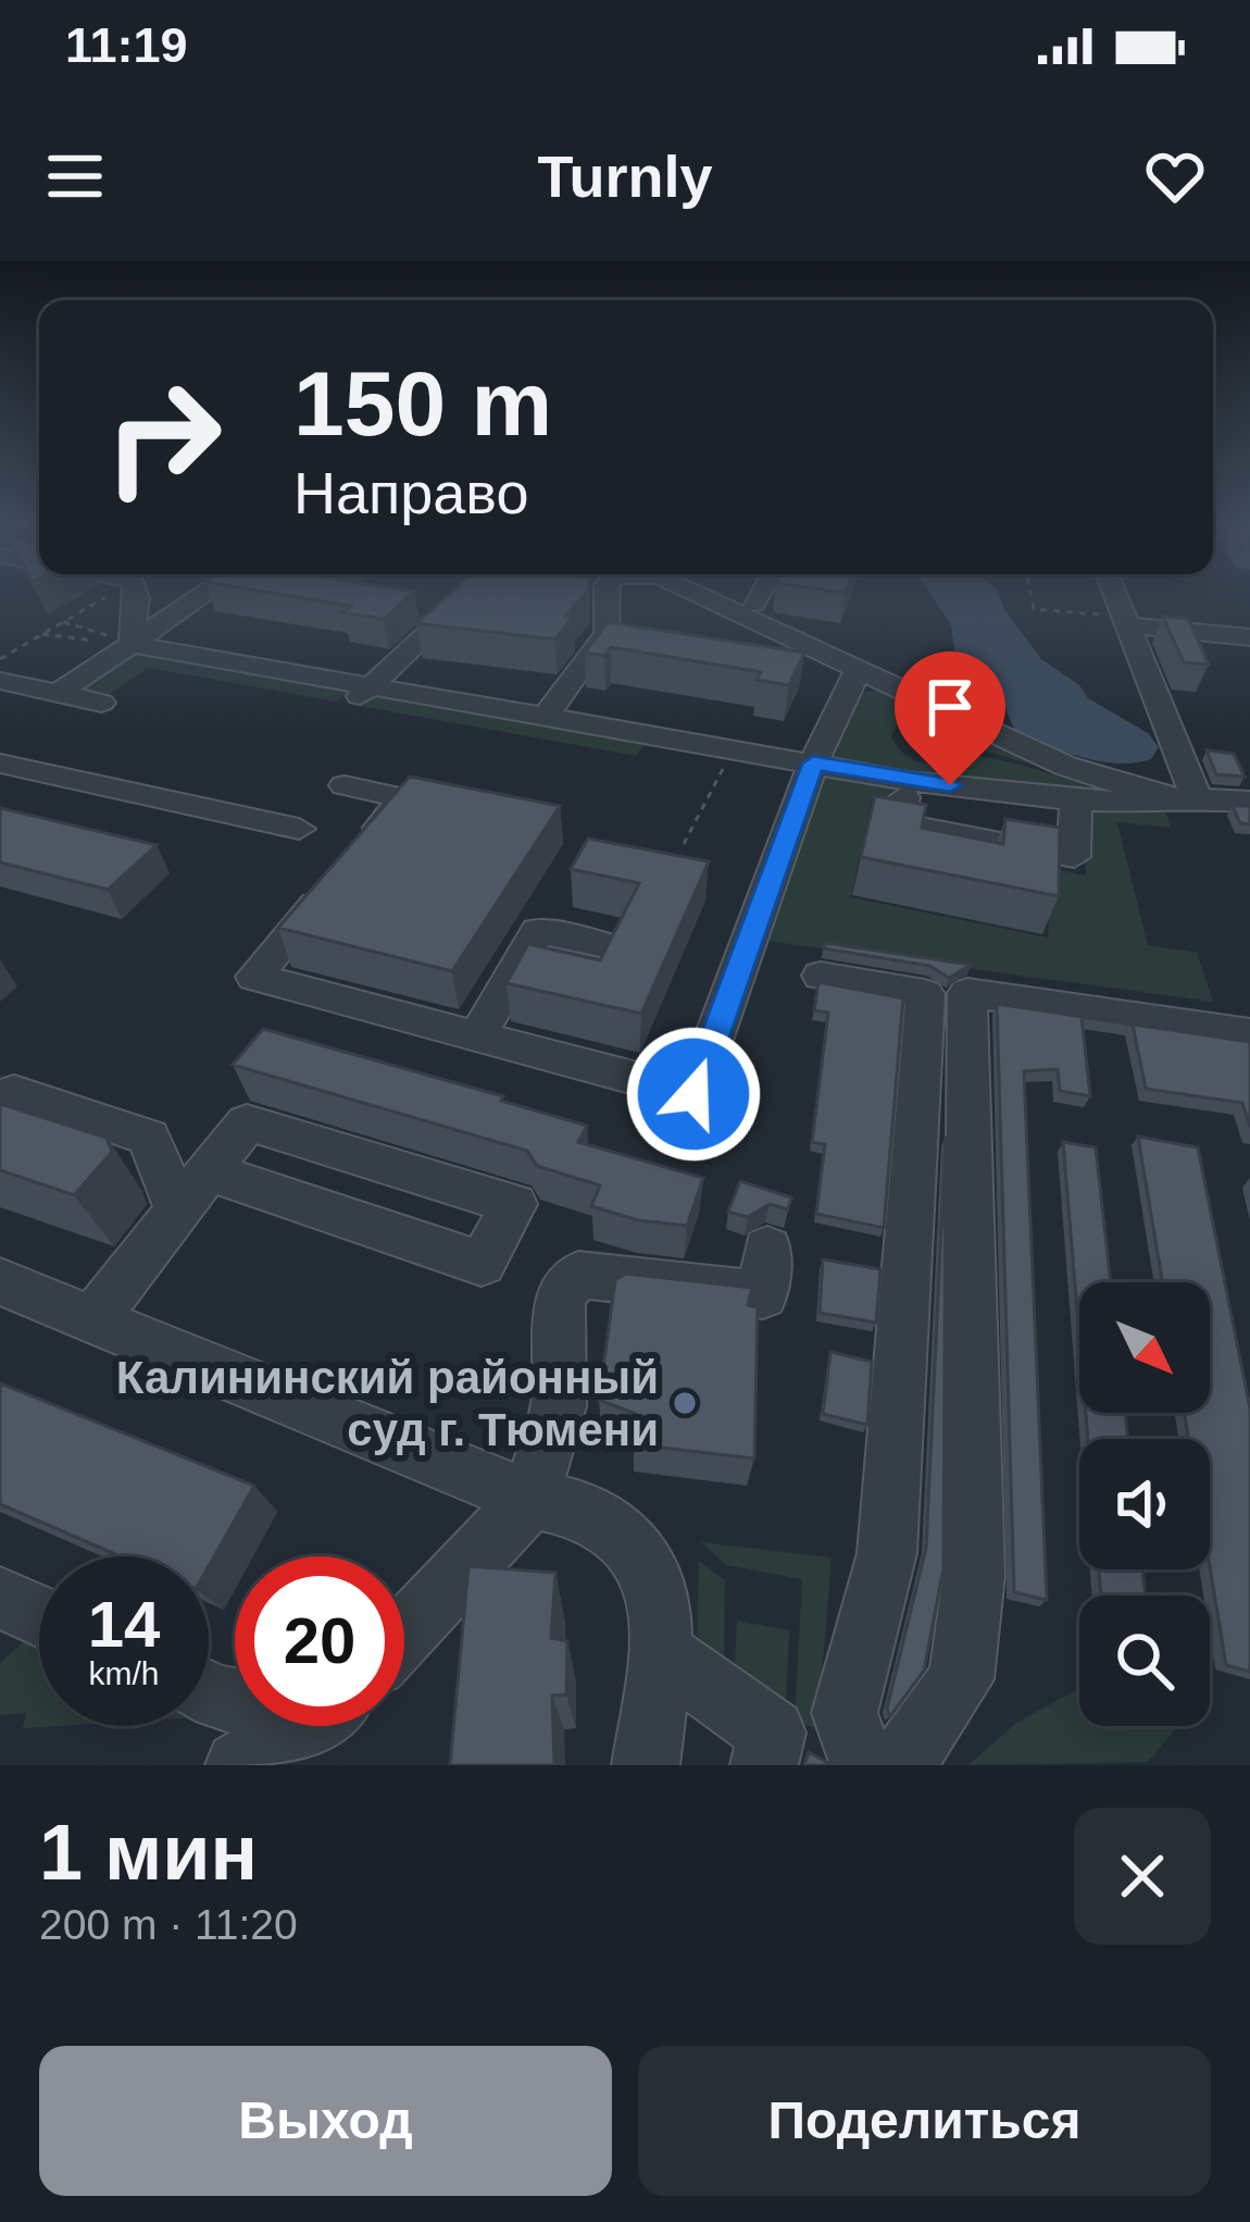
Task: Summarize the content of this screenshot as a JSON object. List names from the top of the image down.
{
  "places": ["Калининский районный суд г. Тюмени"],
  "north": "bottom right",
  "page": {
    "status": "11:19",
    "header": "Turnly",
    "turn": ["150 m", "Направо"],
    "speed": "14 km/h",
    "limit": "20",
    "heading": ["1 мин", "200 m · 11:20"],
    "buttons": ["Выход", "Поделиться"]
  }
}
